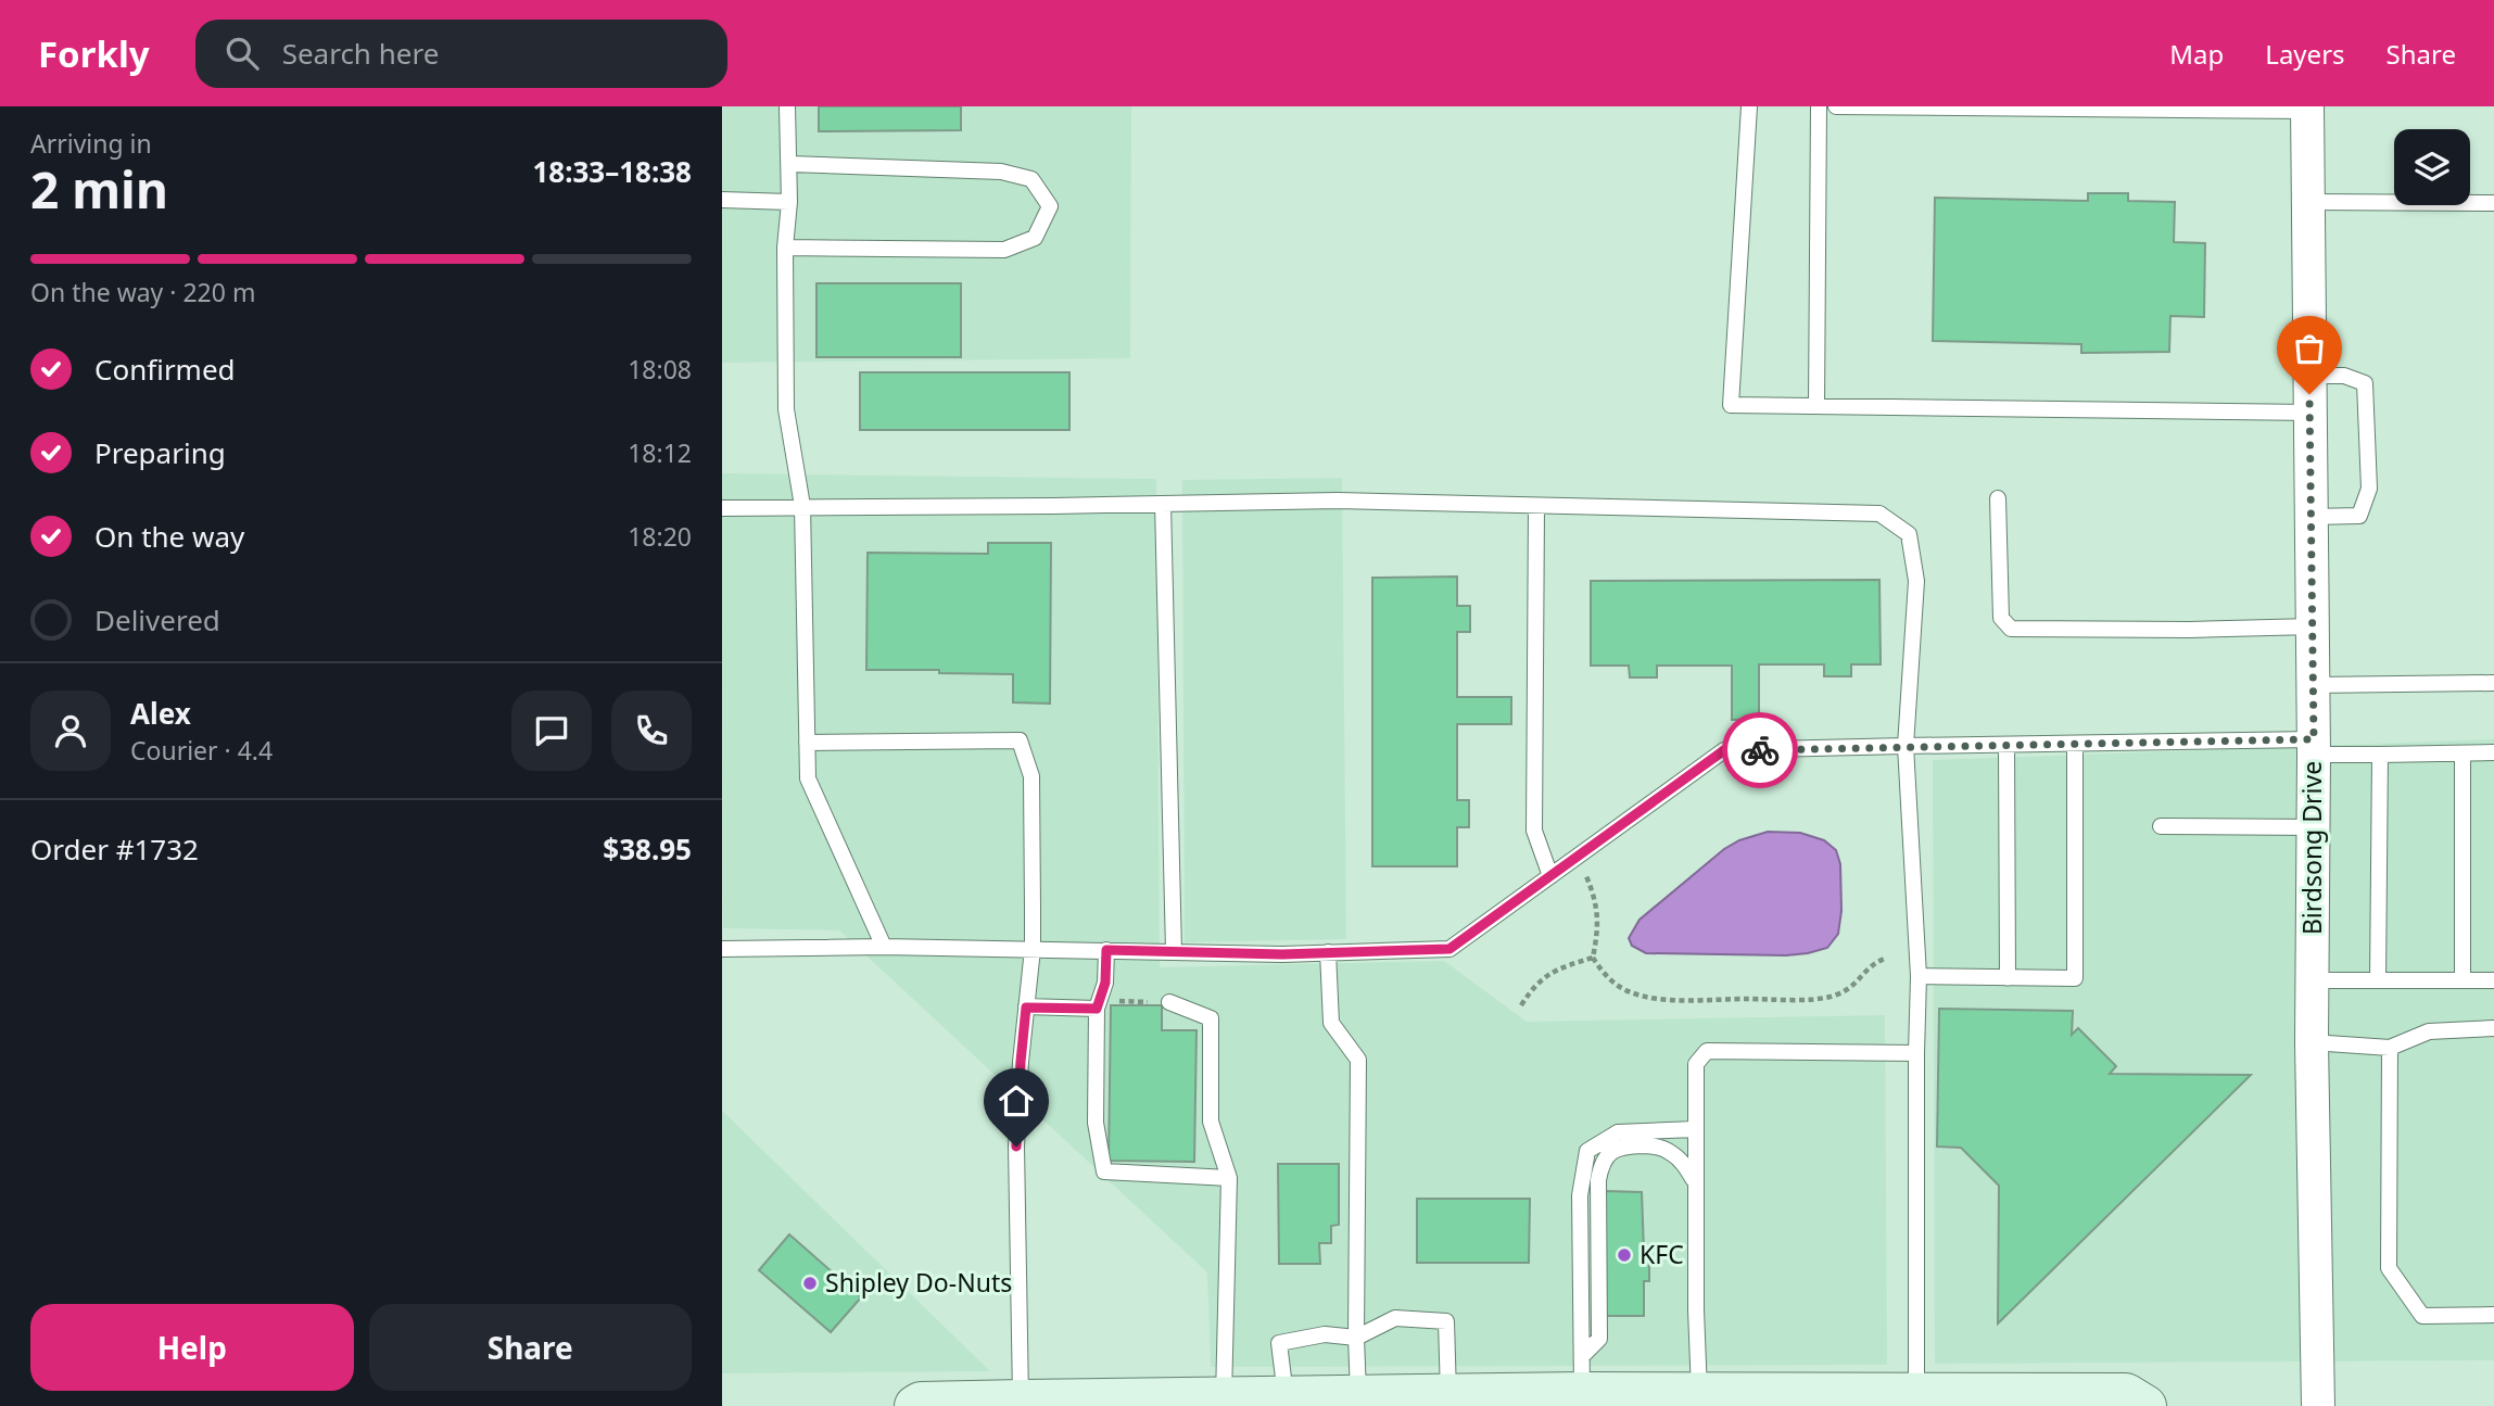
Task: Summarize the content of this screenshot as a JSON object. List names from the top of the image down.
{
  "streets": {
    "street": ["Birdsong Drive"]
  },
  "places": ["KFC", "Shipley Do-Nuts"],
  "page": {
    "header": "Forkly",
    "search": "Search here",
    "nav": ["Map", "Layers", "Share"],
    "heading": ["2 min", "Arriving in", "18:33–18:38"],
    "panel": [
      "Alex",
      "Courier · 4.4",
      "Order #1732",
      "$38.95"
    ],
    "bar": "On the way · 220 m",
    "list": [
      ["Confirmed", "18:08"],
      ["Preparing", "18:12"],
      ["On the way", "18:20"],
      "Delivered"
    ],
    "buttons": ["Help", "Share"]
  }
}
